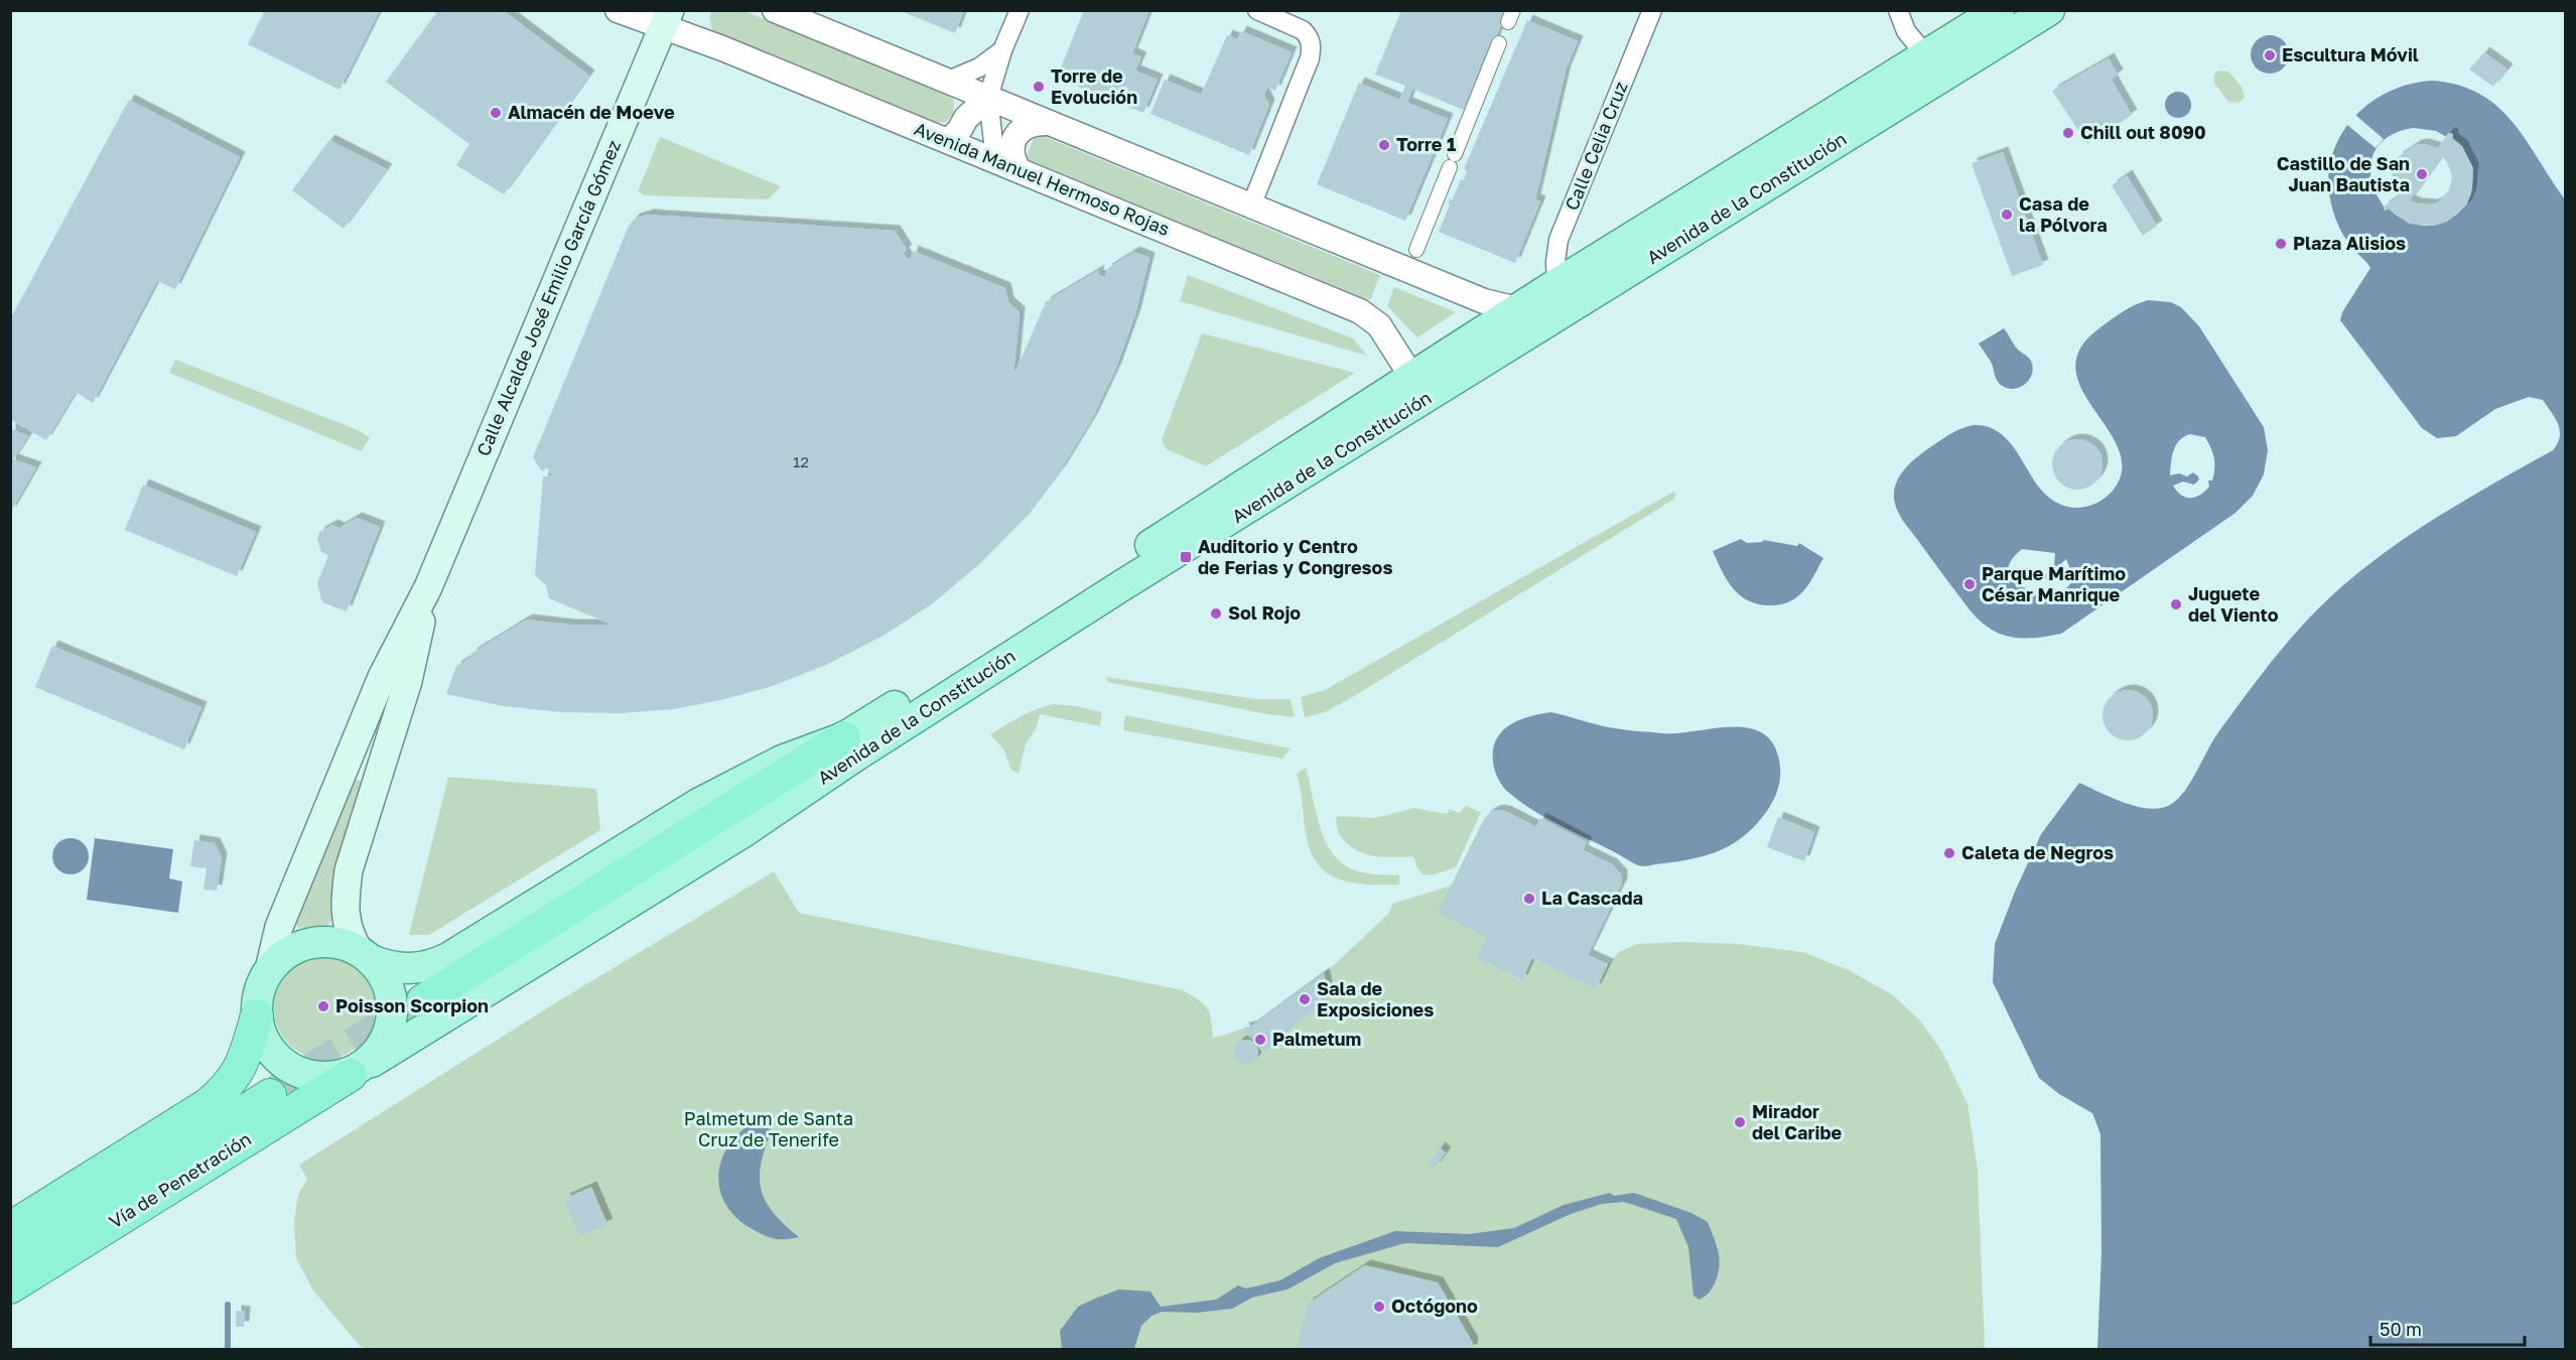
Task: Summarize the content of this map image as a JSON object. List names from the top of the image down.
{
  "streets": {
    "highway": ["Avenida de la Constitución", "Vía de Penetración"],
    "main road": ["Calle Alcalde José Emilio García Gómez"],
    "street": ["Calle Celia Cruz", "Avenida Manuel Hermoso Rojas"]
  },
  "crossings": [
    ["Calle Celia Cruz", "Avenida de la Constitución"],
    ["Avenida Manuel Hermoso Rojas", "Avenida de la Constitución"],
    ["Avenida Manuel Hermoso Rojas", "Calle Alcalde José Emilio García Gómez"],
    ["Avenida de la Constitución", "Calle Alcalde José Emilio García Gómez"],
    ["Avenida de la Constitución", "Vía de Penetración"],
    ["Calle Alcalde José Emilio García Gómez", "Vía de Penetración"]
  ],
  "parks": ["Palmetum de Santa Cruz de Tenerife"],
  "places": {
    "other": [
      "Escultura Móvil",
      "Torre de Evolución",
      "Almacén de Moeve",
      "Chill out 8090",
      "Torre 1",
      "Castillo de San Juan Bautista",
      "Casa de la Pólvora",
      "Plaza Alisios",
      "Parque Marítimo César Manrique",
      "Juguete del Viento",
      "Sol Rojo",
      "Caleta de Negros",
      "La Cascada",
      "Sala de Exposiciones",
      "Poisson Scorpion",
      "Palmetum",
      "Mirador del Caribe",
      "Octógono"
    ],
    "transit": ["Auditorio y Centro de Ferias y Congresos"]
  },
  "house_numbers": ["12"],
  "scale_bar": "50 m"
}
